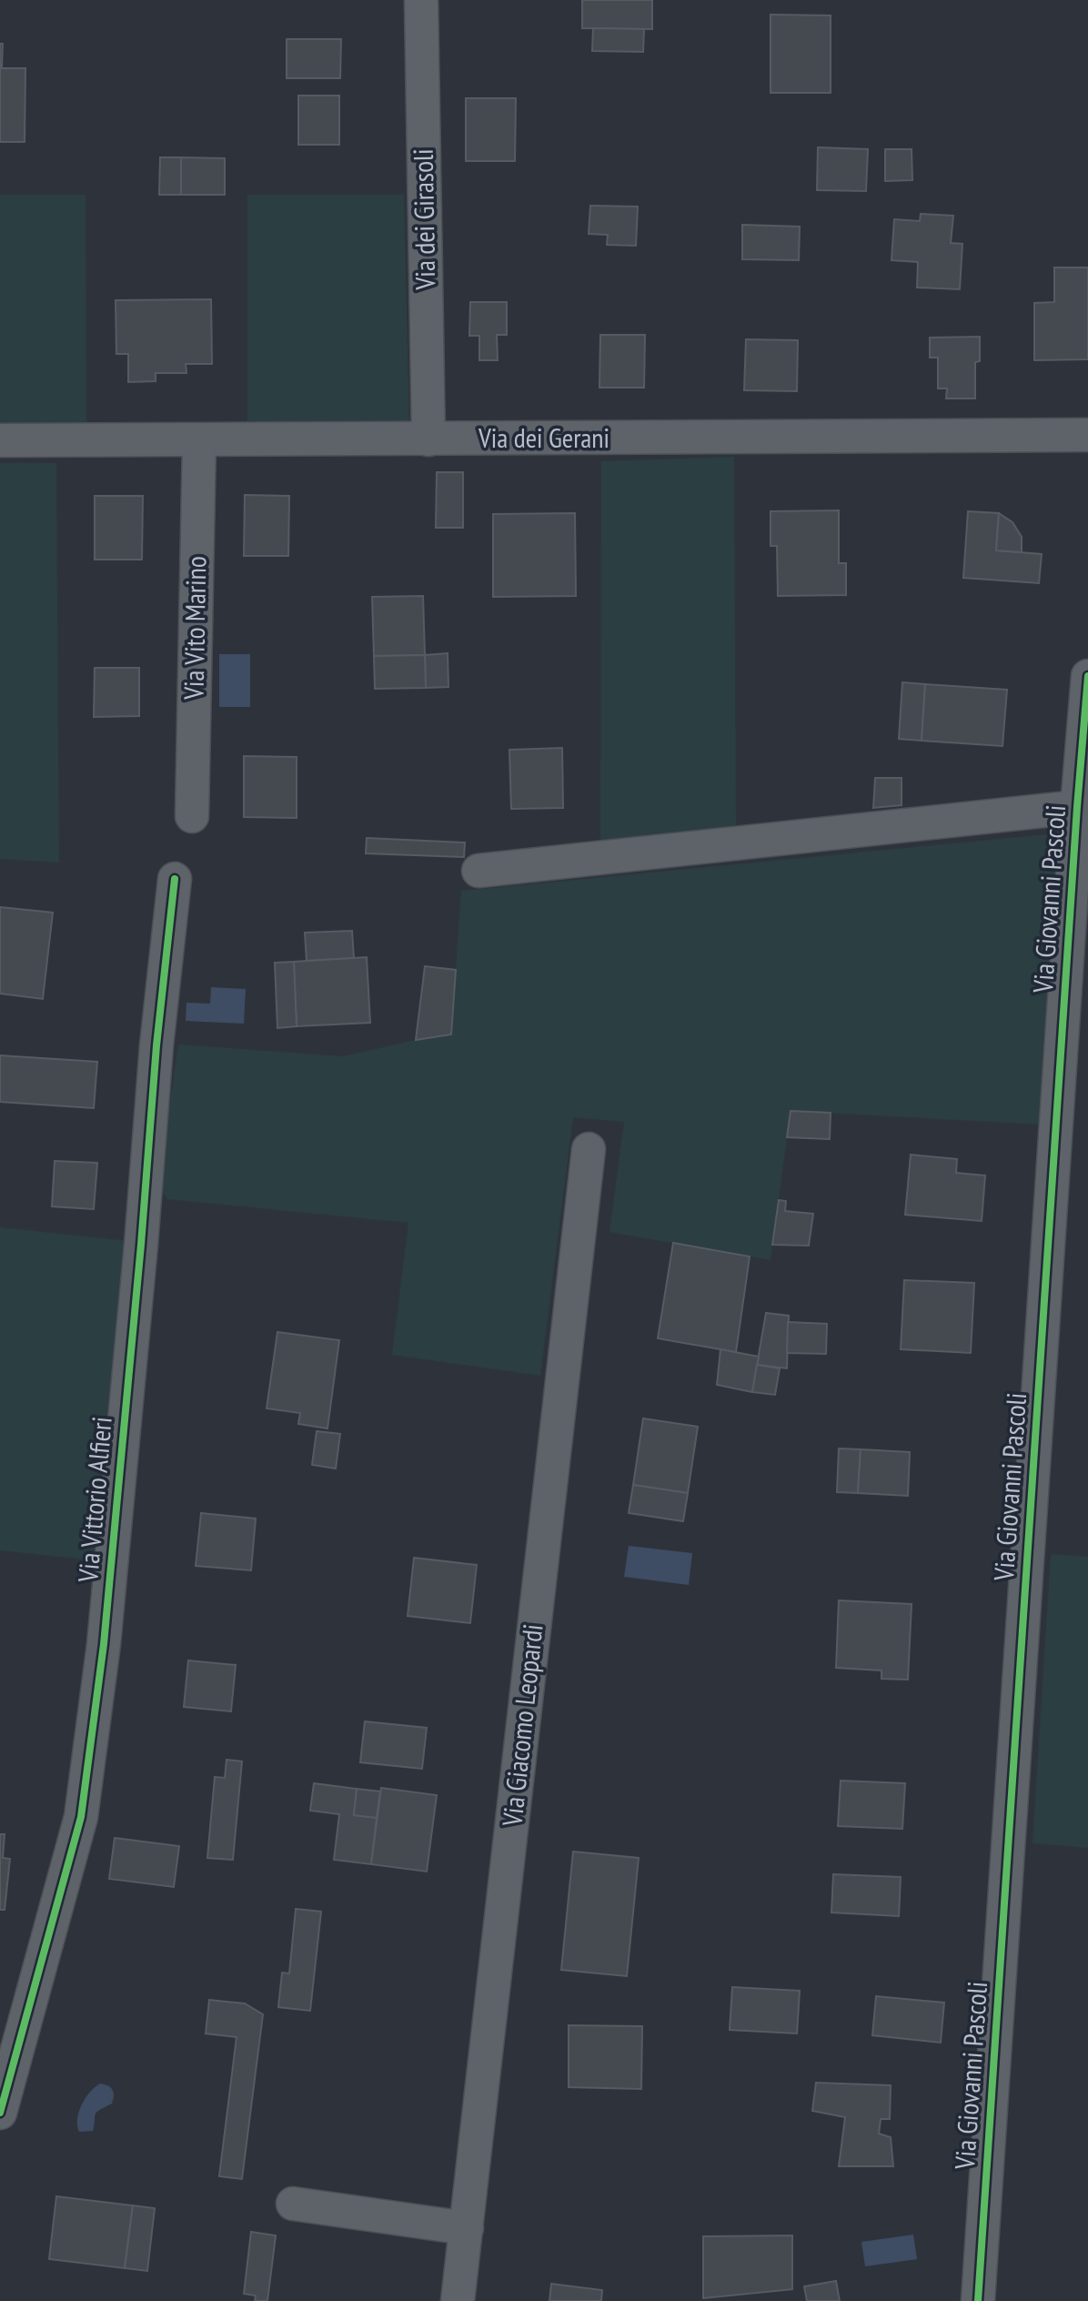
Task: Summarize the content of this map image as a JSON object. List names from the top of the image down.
{
  "streets": {
    "street": [
      "Via dei Girasoli",
      "Via dei Gerani",
      "Via Vito Marino",
      "Via Giovanni Pascoli",
      "Via Vittorio Alfieri",
      "Via Giacomo Leopardi"
    ]
  },
  "crossings": [
    ["Via dei Girasoli", "Via dei Gerani"],
    ["Via dei Gerani", "Via Vito Marino"]
  ]
}
